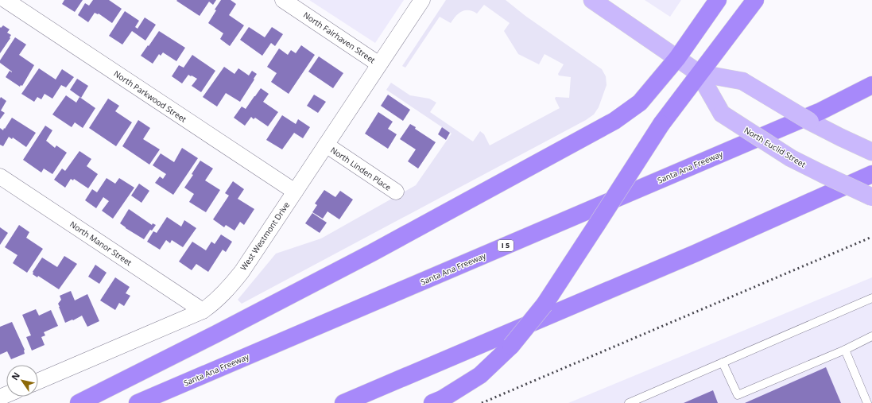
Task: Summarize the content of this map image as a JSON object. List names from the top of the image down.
{
  "streets": {
    "highway": ["Santa Ana Freeway", "I 5"],
    "main road": ["North Euclid Street"],
    "street": [
      "North Fairhaven Street",
      "North Parkwood Street",
      "North Linden Place",
      "West Westmont Drive",
      "North Manor Street"
    ]
  },
  "crossings": [
    ["North Fairhaven Street", "West Westmont Drive"],
    ["North Parkwood Street", "West Westmont Drive"],
    ["North Linden Place", "West Westmont Drive"],
    ["West Westmont Drive", "North Manor Street"]
  ],
  "north": "top left"
}
